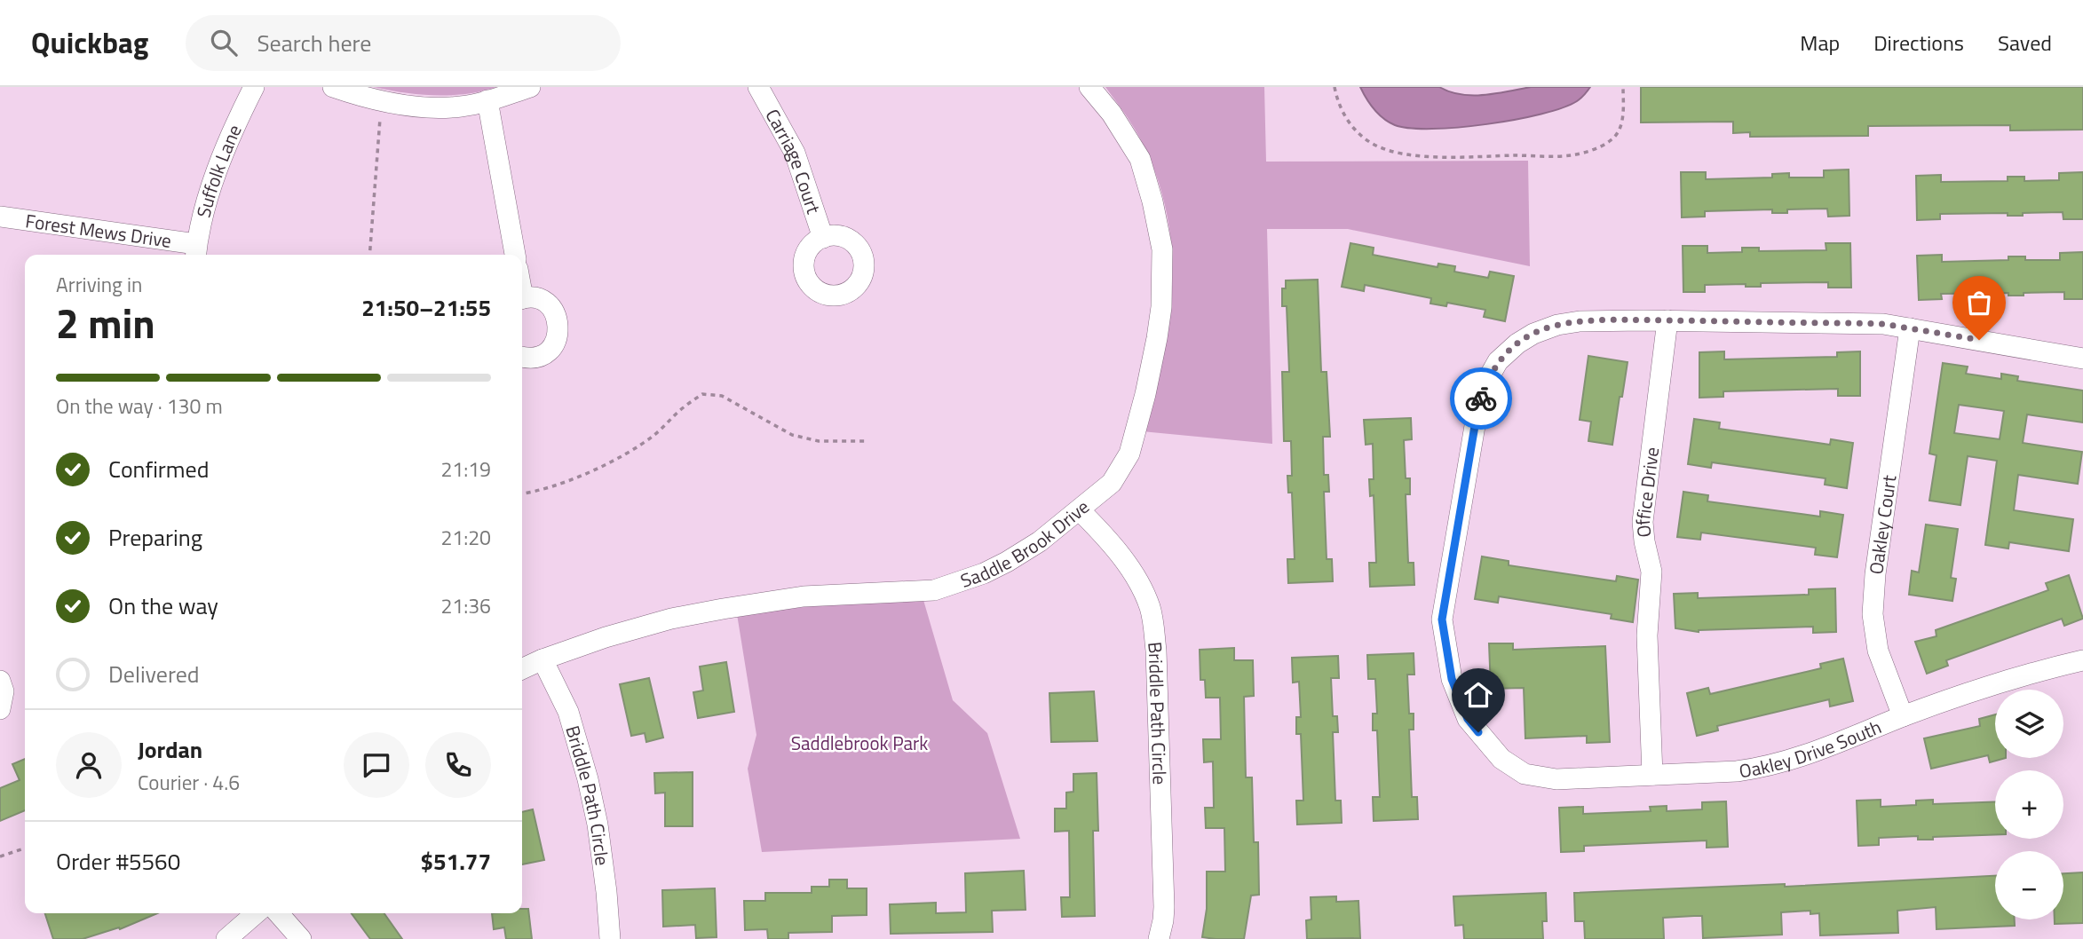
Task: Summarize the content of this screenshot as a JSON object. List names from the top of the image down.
{
  "streets": {
    "street": [
      "Carriage Court",
      "Suffolk Lane",
      "Forest Mews Drive",
      "Office Drive",
      "Oakley Court",
      "Saddle Brook Drive",
      "Briddle Path Circle",
      "Oakley Drive South"
    ]
  },
  "crossings": [
    ["Suffolk Lane", "Forest Mews Drive"],
    ["Office Drive", "Oakley Drive South"],
    ["Oakley Court", "Oakley Drive South"],
    ["Saddle Brook Drive", "Briddle Path Circle"]
  ],
  "parks": ["Saddlebrook Park"],
  "page": {
    "header": "Quickbag",
    "search": "Search here",
    "nav": ["Map", "Directions", "Saved"],
    "heading": ["2 min", "Arriving in", "21:50–21:55"],
    "panel": [
      "Jordan",
      "Courier · 4.6",
      "Order #5560",
      "$51.77"
    ],
    "bar": "On the way · 130 m",
    "list": [
      ["Confirmed", "21:19"],
      ["Preparing", "21:20"],
      ["On the way", "21:36"],
      "Delivered"
    ],
    "map_buttons": ["+", "−"]
  }
}
